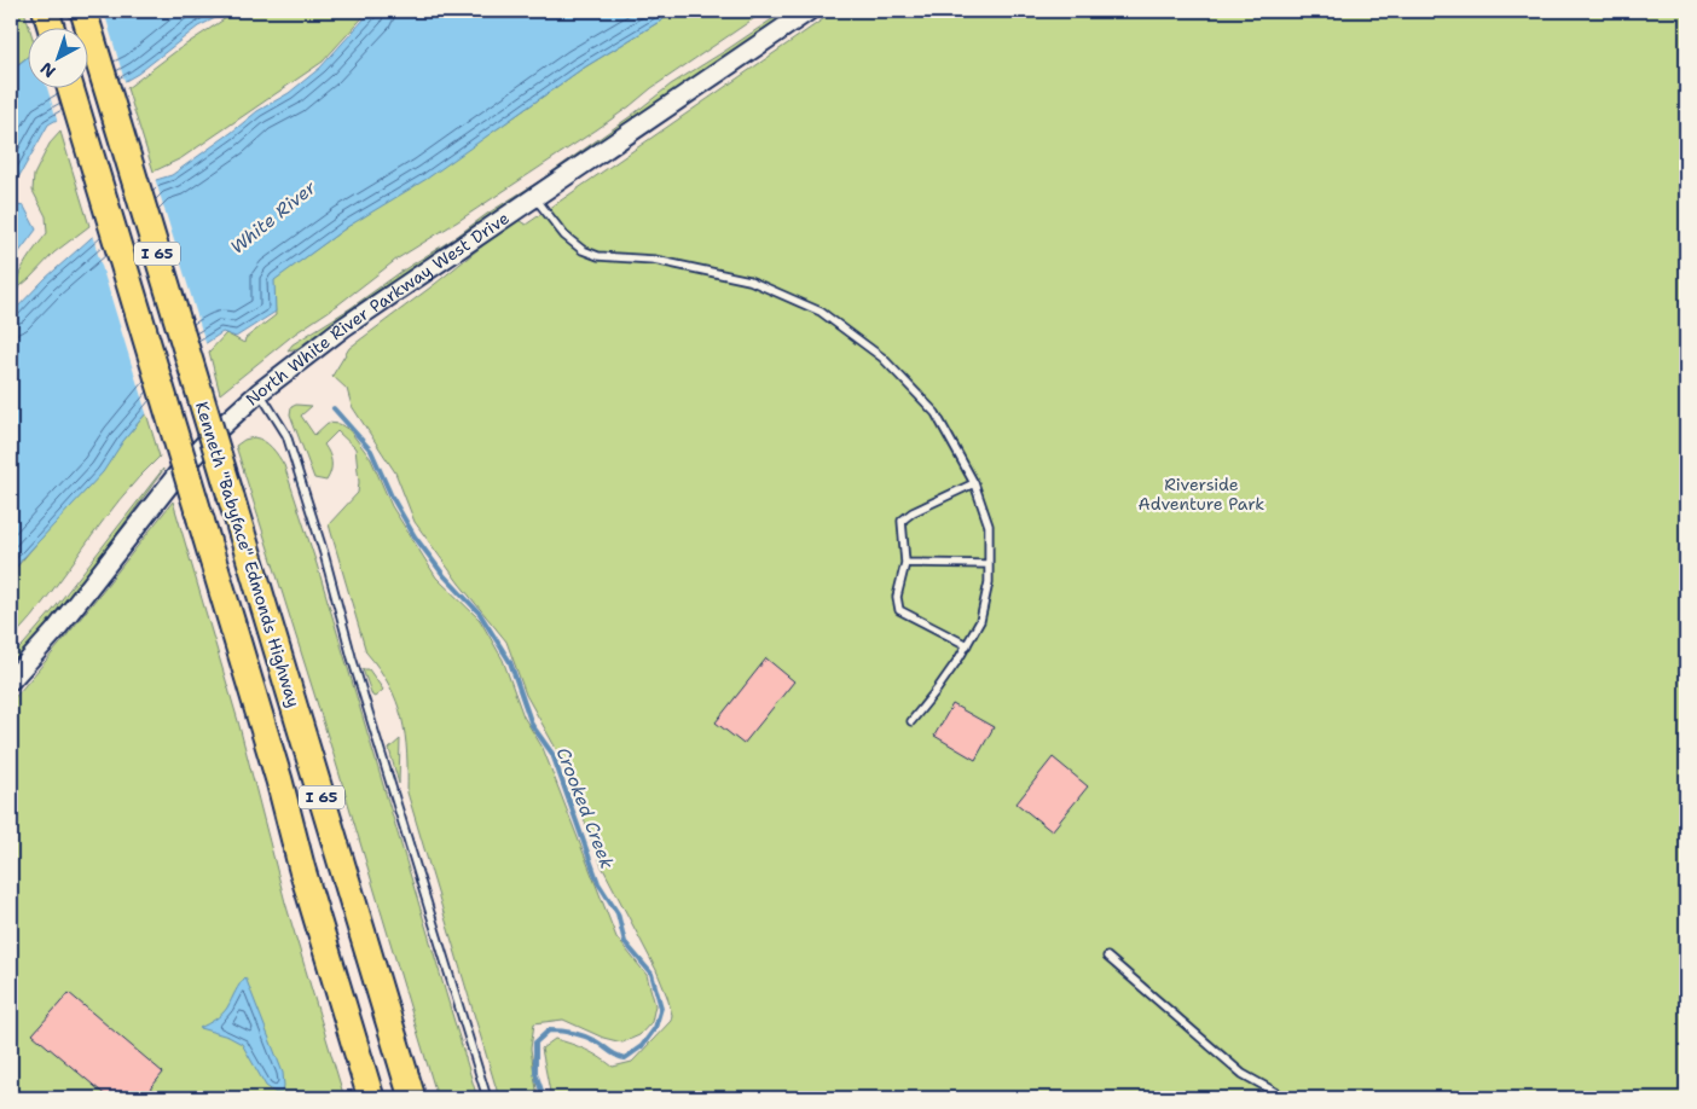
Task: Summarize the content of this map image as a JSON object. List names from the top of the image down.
{
  "streets": {
    "highway": ["I 65", "Kenneth \"Babyface\" Edmonds Highway"],
    "street": ["North White River Parkway West Drive"]
  },
  "water": ["White River", "Crooked Creek"],
  "parks": ["Riverside Adventure Park"],
  "north": "bottom left"
}
